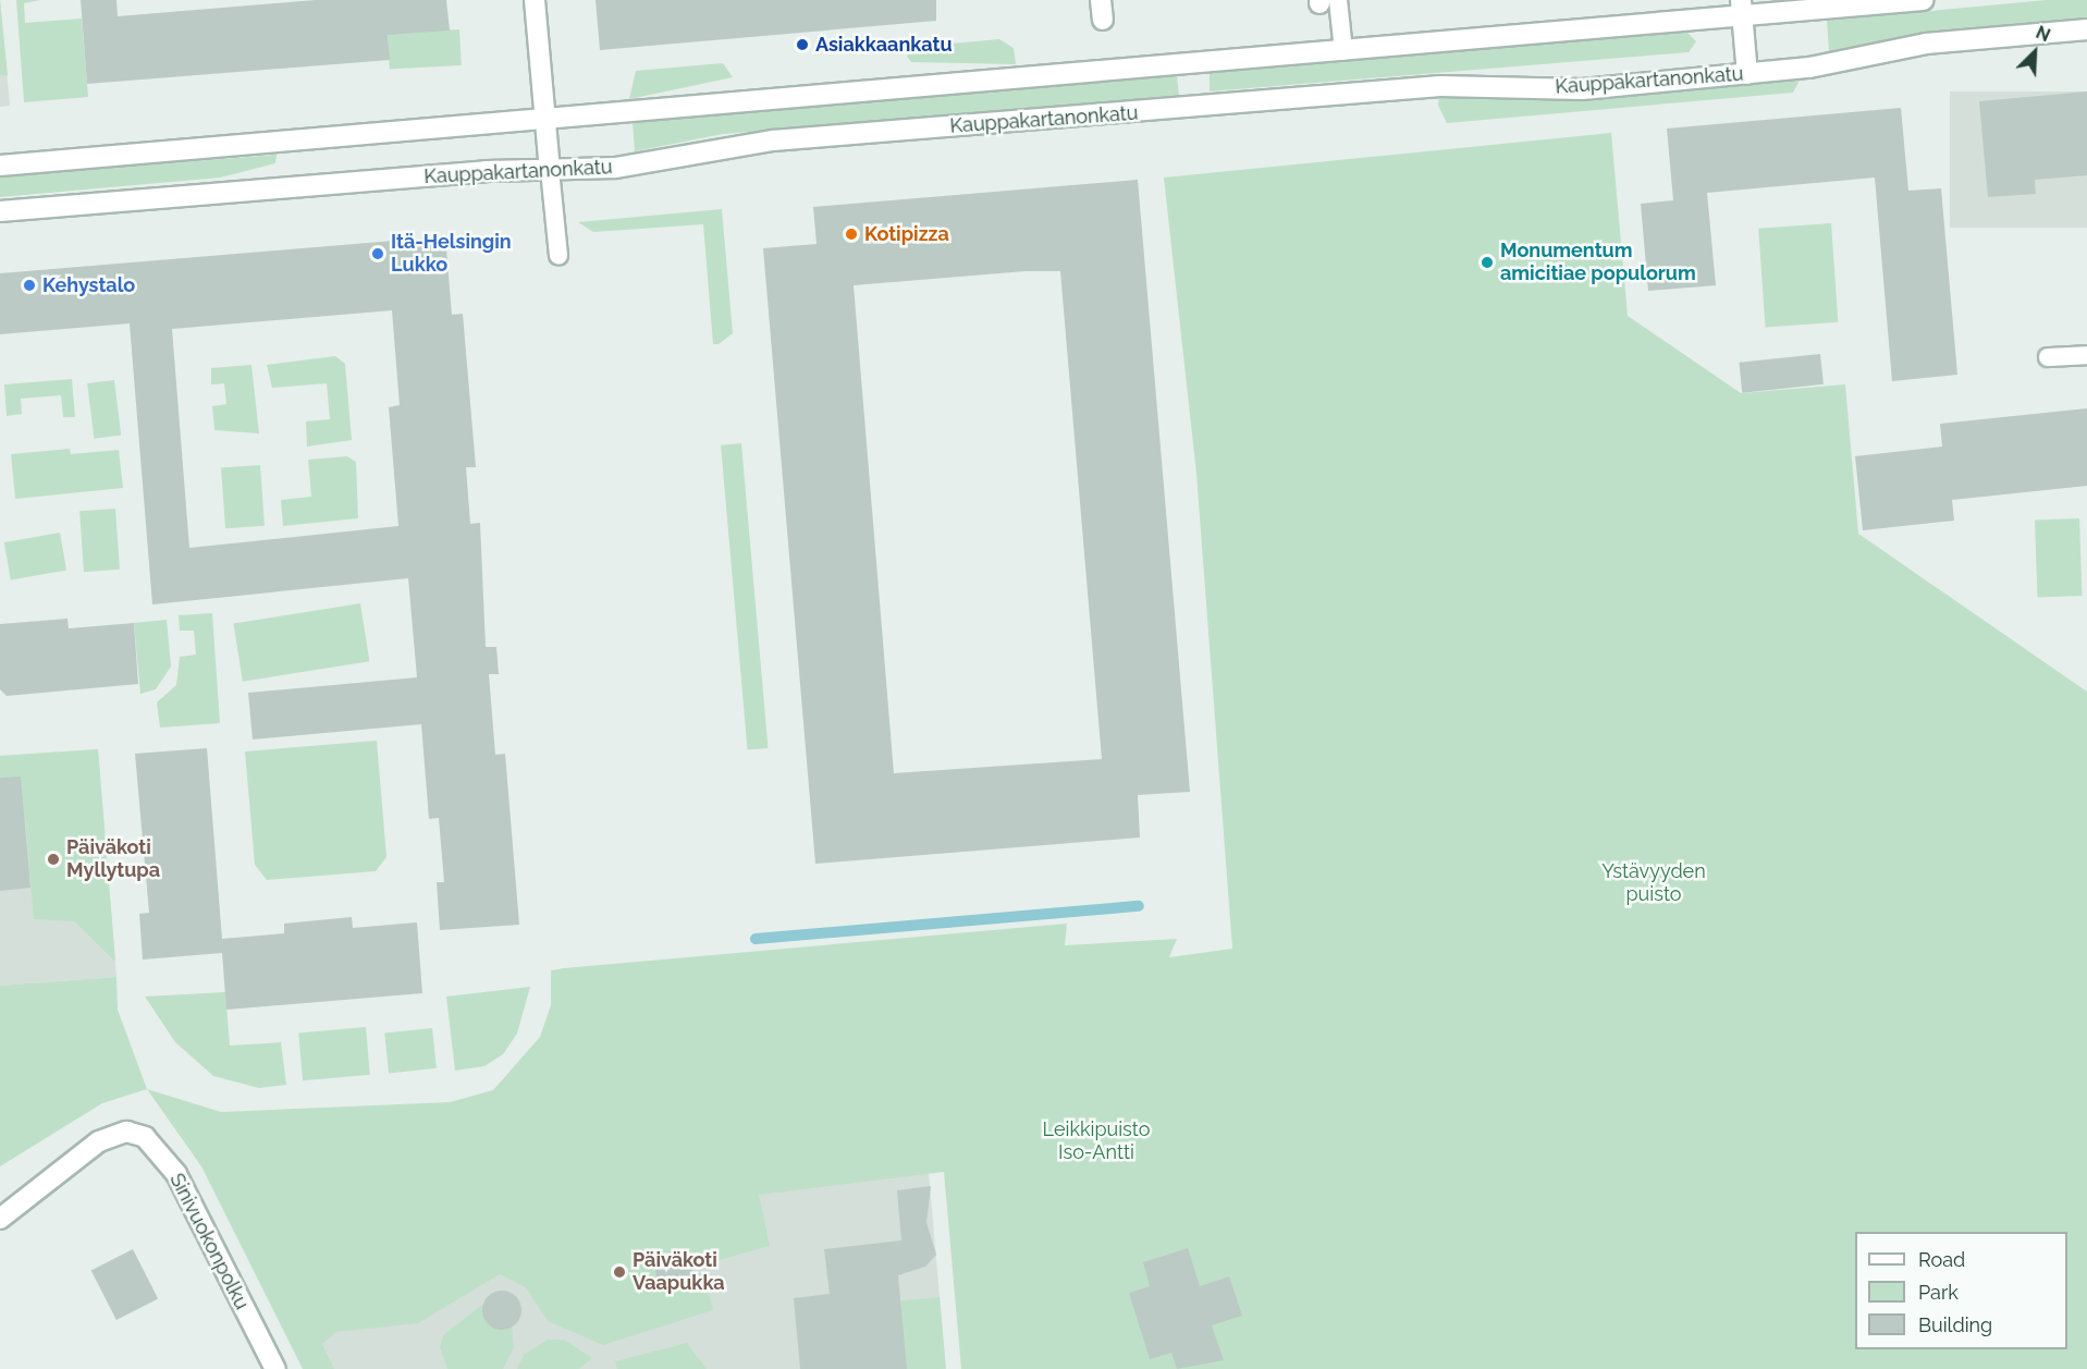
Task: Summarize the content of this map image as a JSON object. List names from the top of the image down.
{
  "streets": {
    "main road": ["Kauppakartanonkatu", "Sinivuokonpolku"]
  },
  "parks": ["Ystävyyden puisto", "Leikkipuisto Iso-Antti"],
  "places": [
    "Asiakkaankatu",
    "Kotipizza",
    "Itä-Helsingin Lukko",
    "Monumentum amicitiae populorum",
    "Kehystalo",
    "Päiväkoti Myllytupa",
    "Päiväkoti Vaapukka"
  ],
  "legend": ["Road", "Park", "Building"],
  "north": "top right"
}
